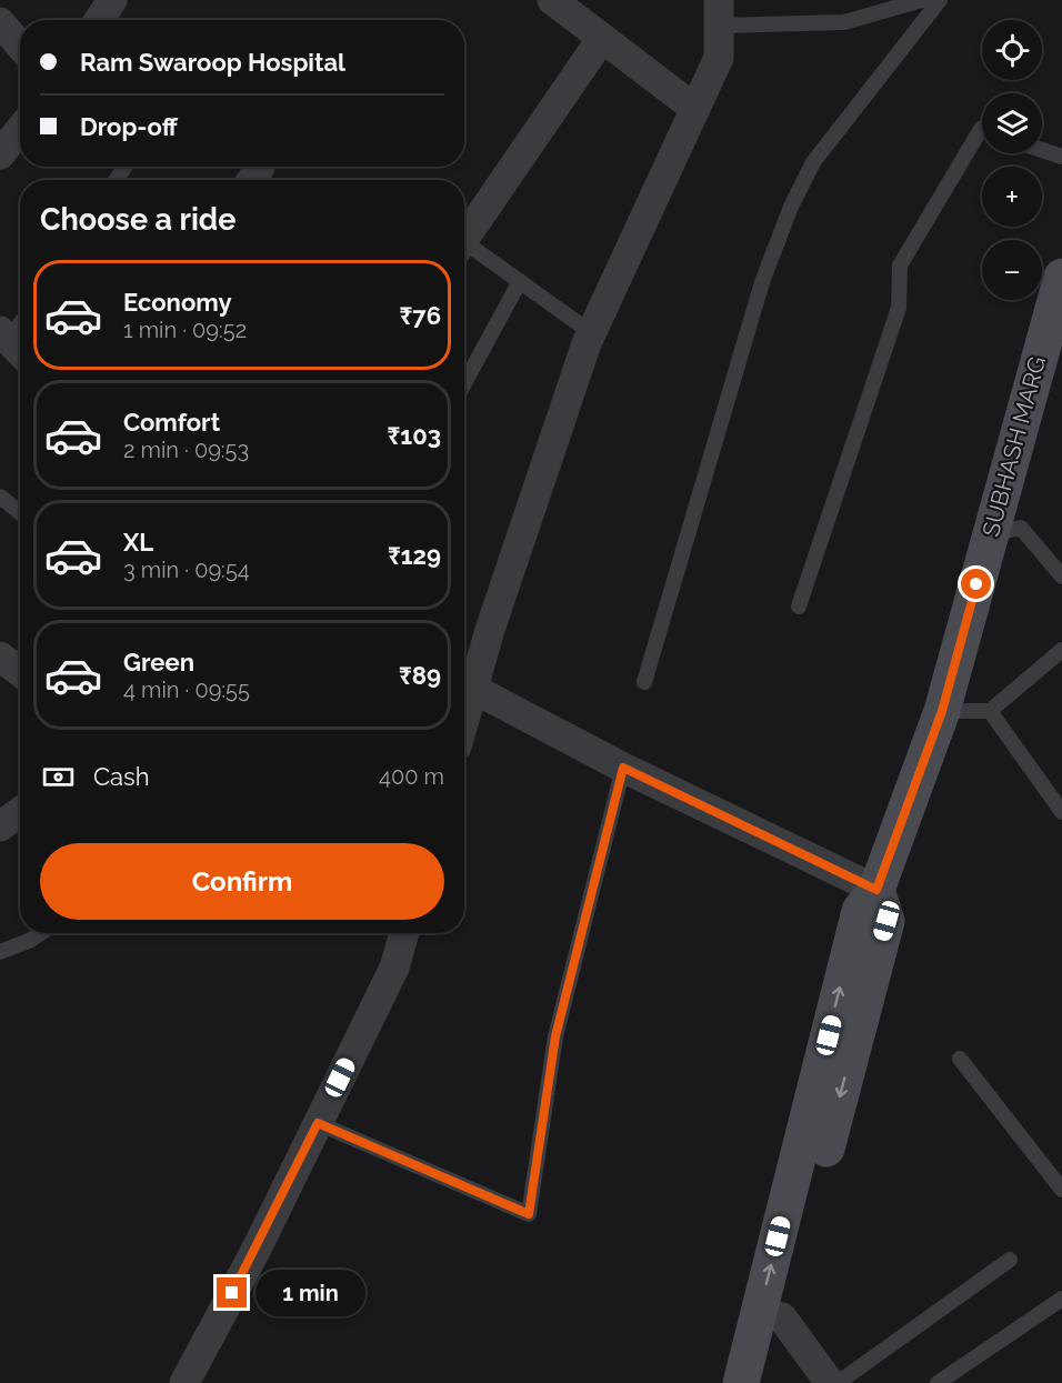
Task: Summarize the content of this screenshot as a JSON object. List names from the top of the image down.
{
  "streets": {
    "main road": ["SUBHASH MARG"]
  },
  "page": {
    "map_buttons": ["+", "−"],
    "banner": ["Ram Swaroop Hospital", "Drop-off"],
    "heading": "Choose a ride",
    "list": [
      {
        "name": "Economy",
        "note": "1 min · 09:52",
        "value": "₹76"
      },
      {
        "name": "Comfort",
        "note": "2 min · 09:53",
        "value": "₹103"
      },
      {
        "name": "XL",
        "note": "3 min · 09:54",
        "value": "₹129"
      },
      {
        "name": "Green",
        "note": "4 min · 09:55",
        "value": "₹89"
      }
    ],
    "pay": ["Cash", "400 m"],
    "buttons": "Confirm",
    "bubble": "1 min"
  }
}
